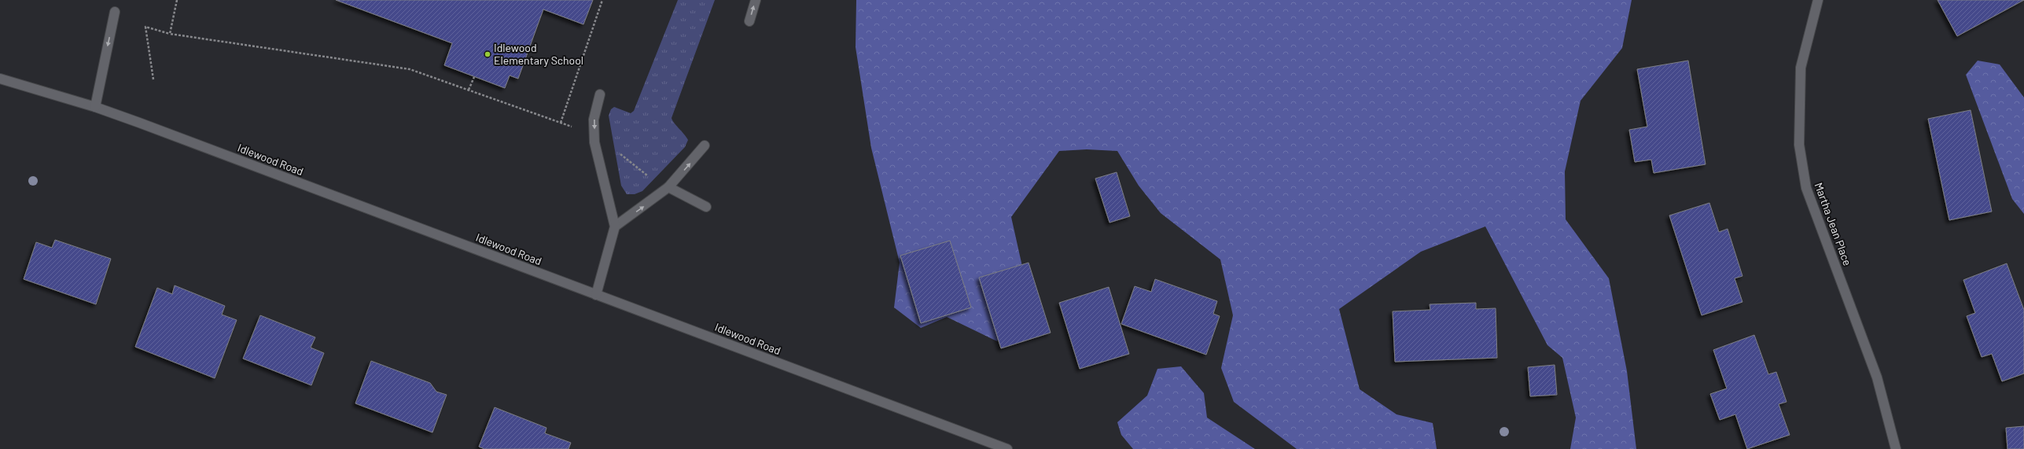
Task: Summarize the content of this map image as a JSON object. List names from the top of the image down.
{
  "streets": {
    "street": ["Idlewood Road", "Martha Jean Place"]
  },
  "places": ["Idlewood Elementary School"]
}
